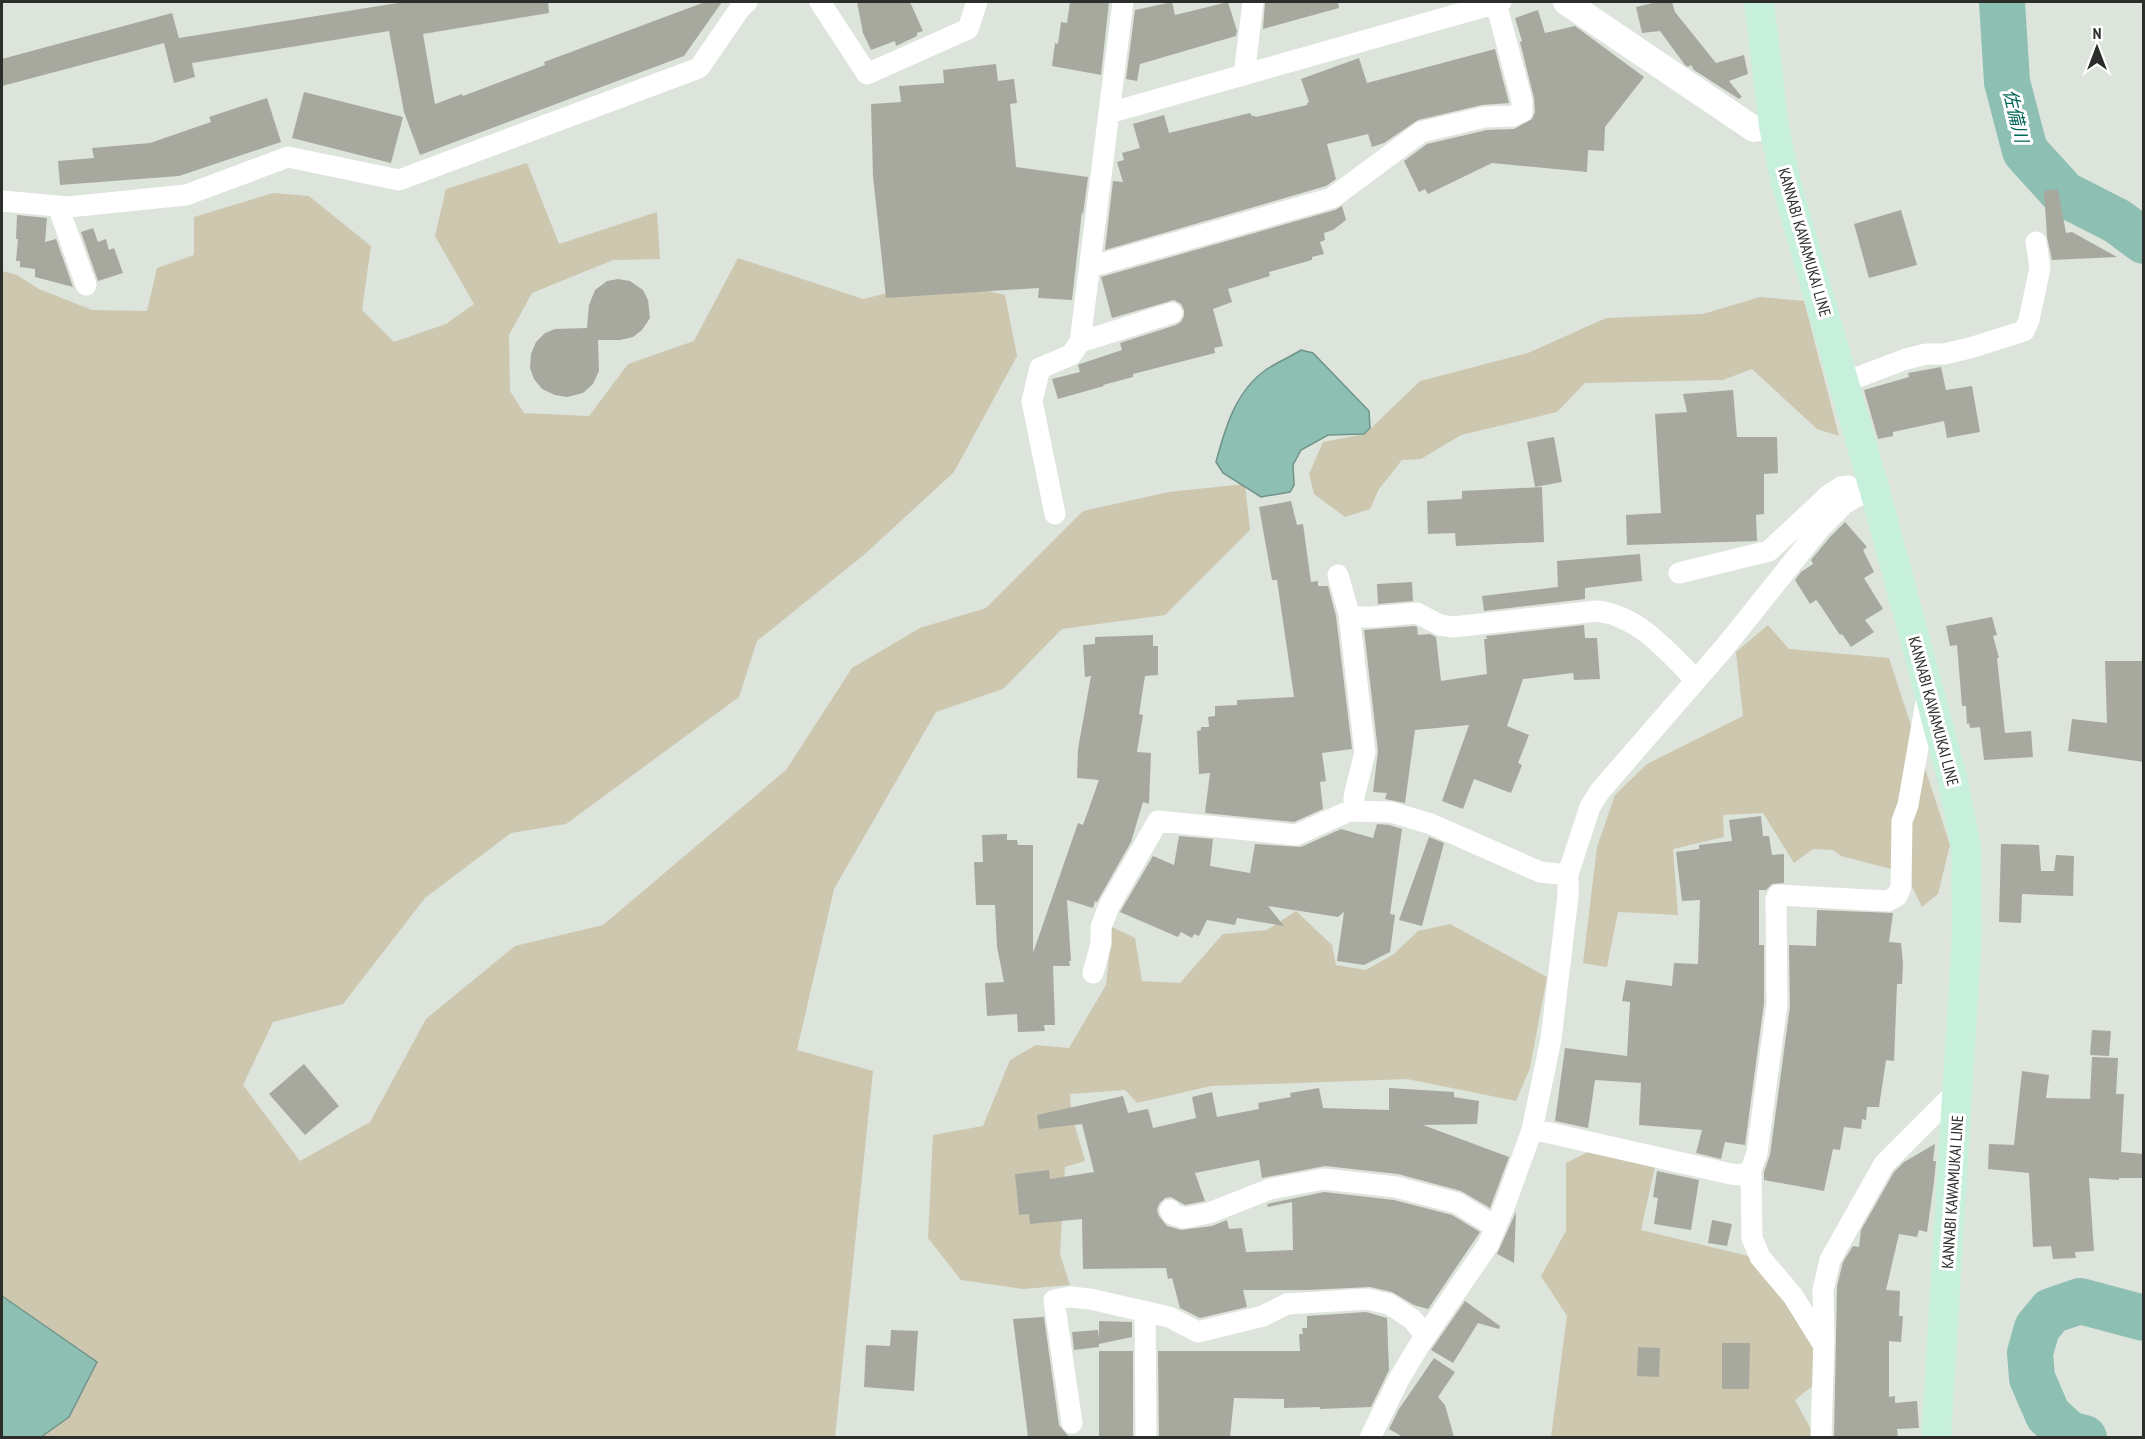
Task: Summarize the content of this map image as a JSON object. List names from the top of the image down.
{
  "streets": {
    "main road": ["KANNABI KAWAMUKAI LINE"]
  },
  "water": ["佐備川"],
  "north": "top"
}
